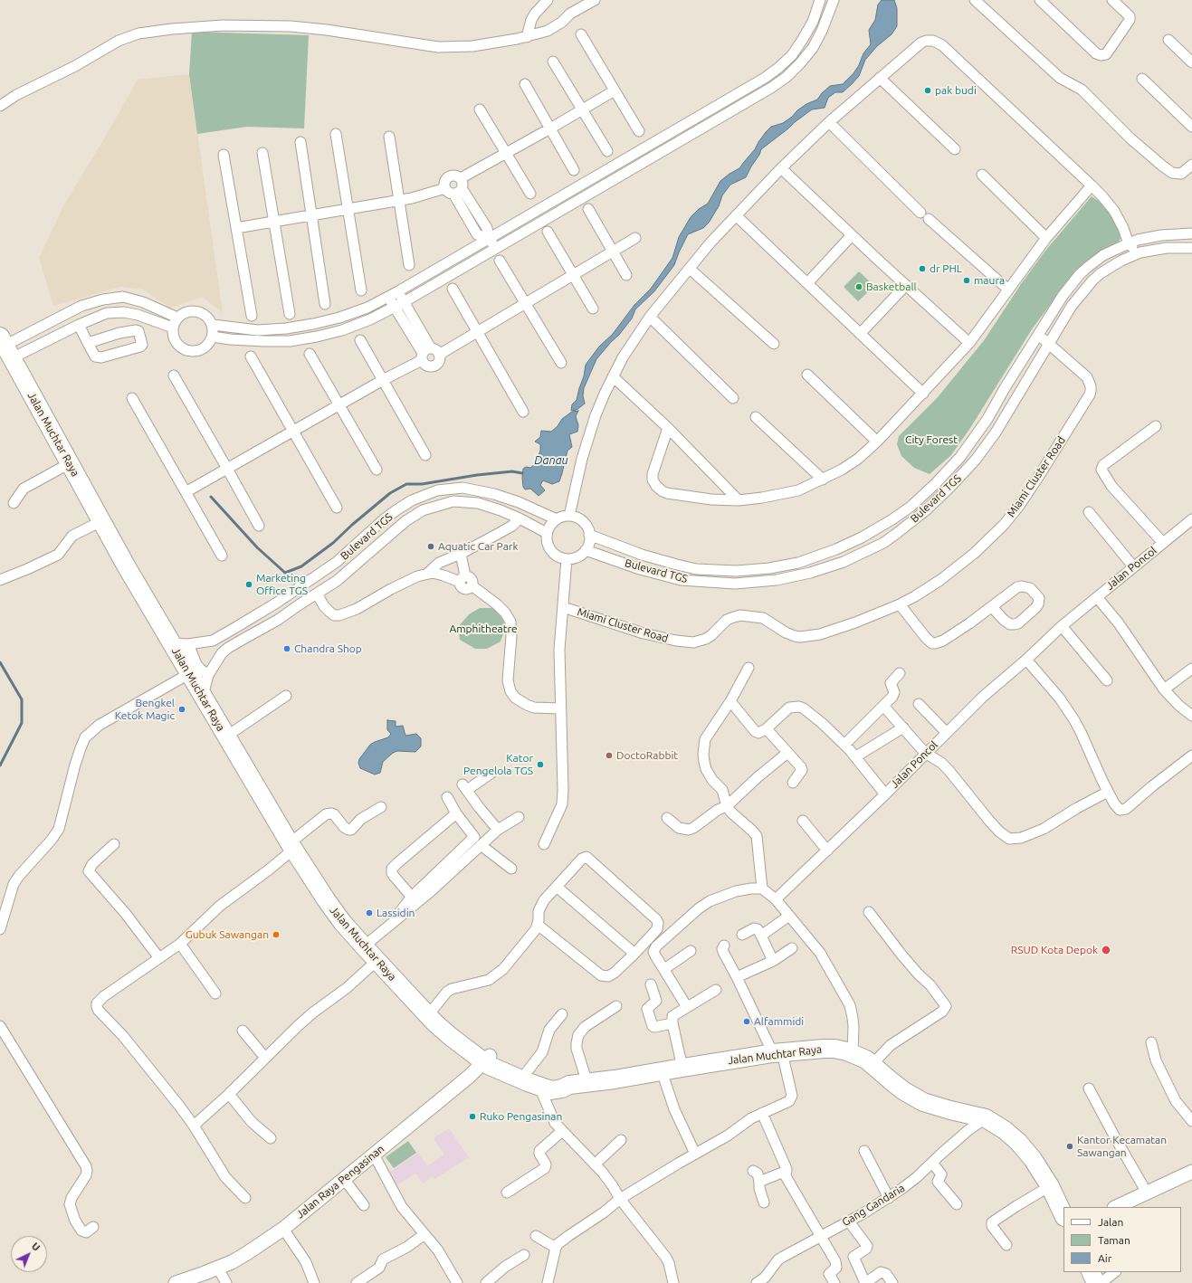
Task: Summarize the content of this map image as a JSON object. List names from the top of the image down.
{
  "streets": {
    "highway": ["Jalan Muchtar Raya"],
    "main road": ["Jalan Raya Pengasinan"],
    "street": [
      "Miami Cluster Road",
      "Bulevard TGS",
      "Jalan Poncol",
      "Gang Gandaria"
    ]
  },
  "crossings": [
    ["Jalan Muchtar Raya", "Bulevard TGS"],
    ["Jalan Muchtar Raya", "Jalan Raya Pengasinan"],
    ["Jalan Muchtar Raya", "Gang Gandaria"],
    ["Miami Cluster Road", "Bulevard TGS"]
  ],
  "water": ["Danau"],
  "parks": ["City Forest", "Amphitheatre"],
  "places": [
    "pak budi",
    "dr PHL",
    "maura",
    "Basketball",
    "Aquatic Car Park",
    "Marketing Office TGS",
    "Chandra Shop",
    "Bengkel Ketok Magic",
    "DoctoRabbit",
    "Kator Pengelola TGS",
    "Lassidin",
    "Gubuk Sawangan",
    "RSUD Kota Depok",
    "Alfammidi",
    "Ruko Pengasinan",
    "Kantor Kecamatan Sawangan"
  ],
  "legend": ["Jalan", "Taman", "Air"],
  "north": "top right"
}
